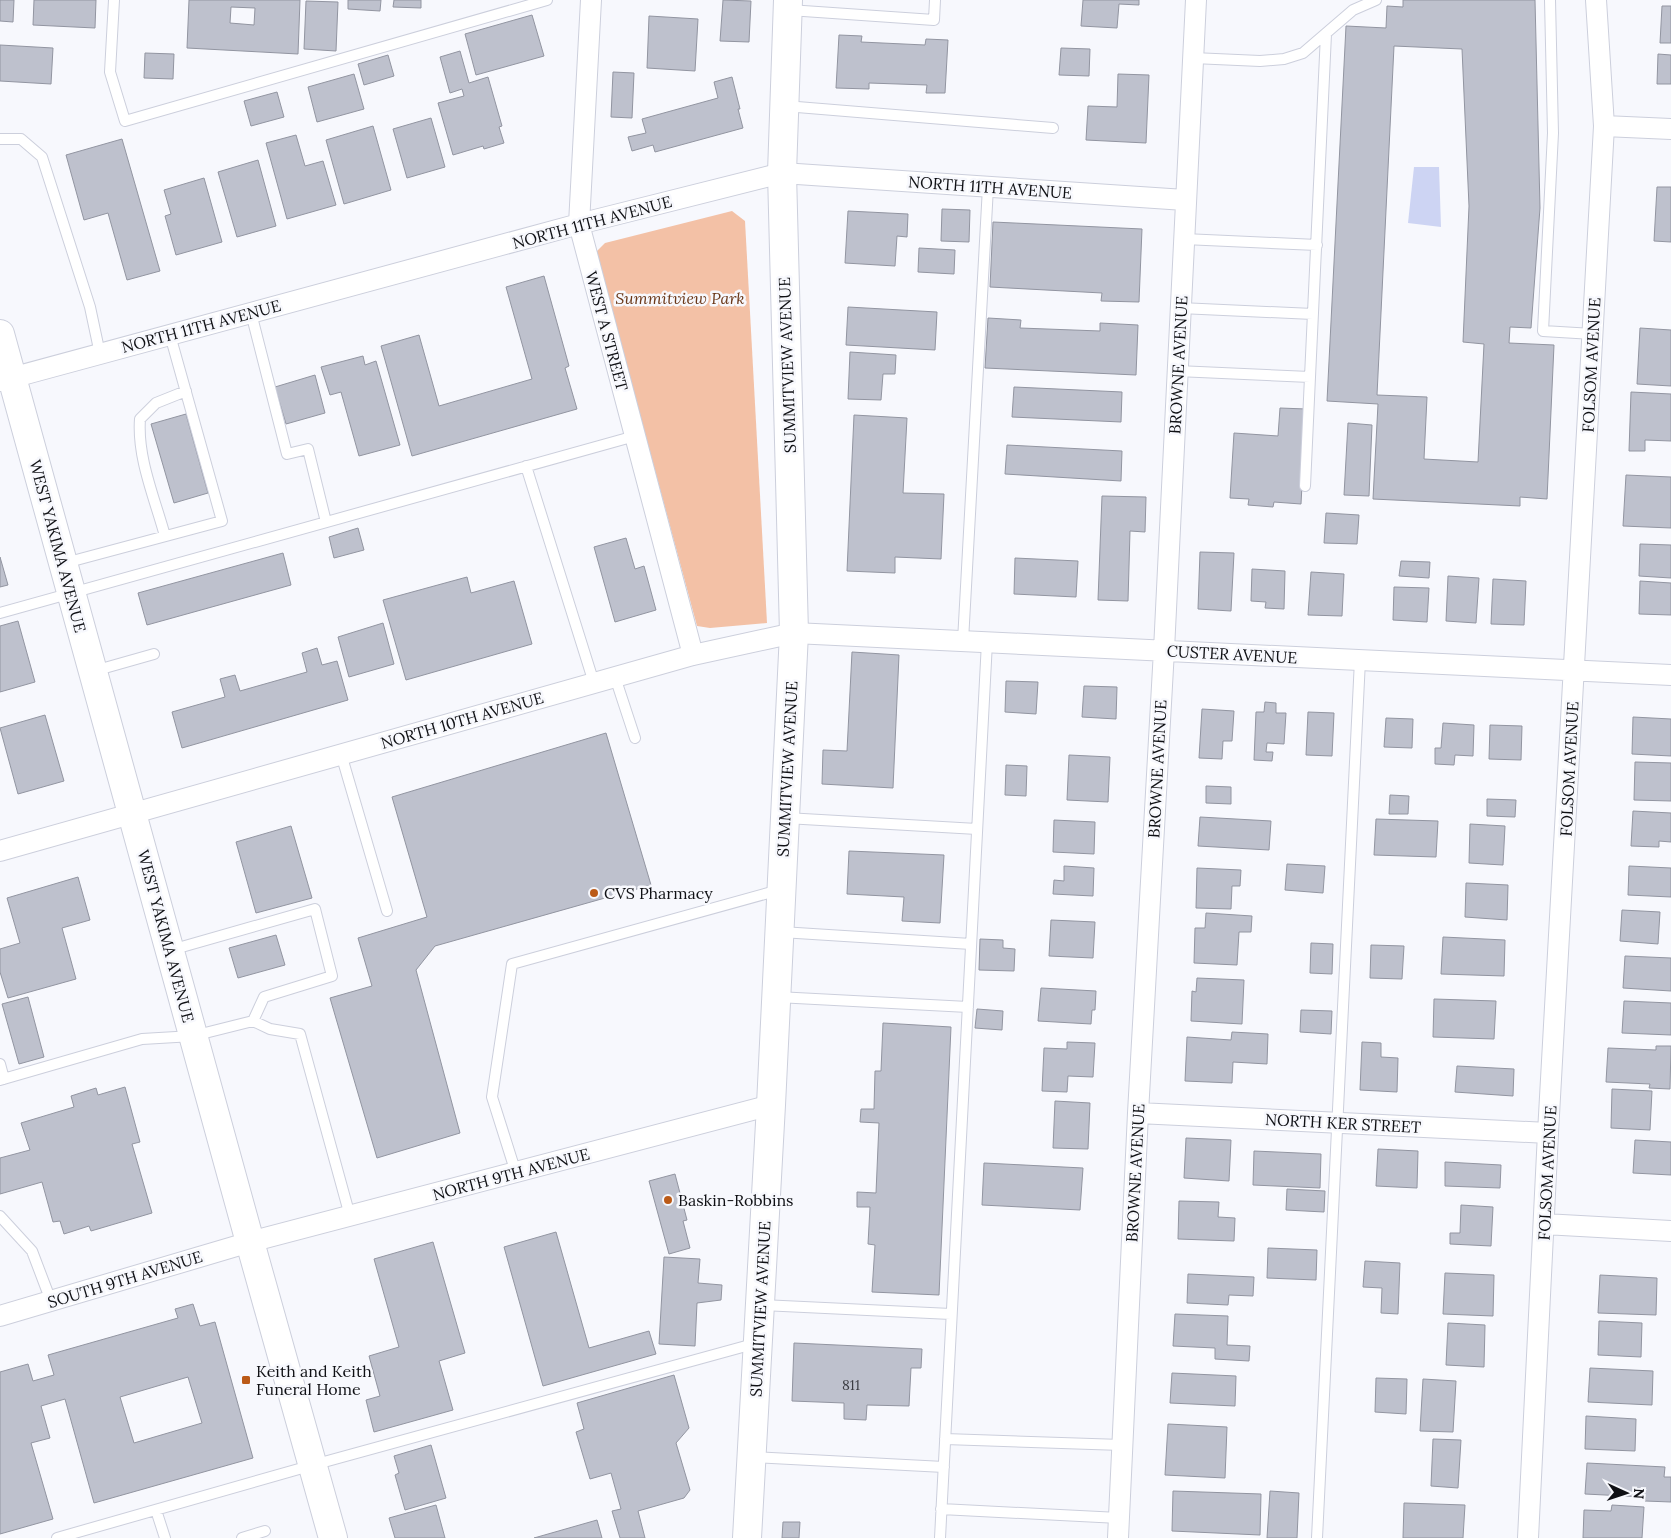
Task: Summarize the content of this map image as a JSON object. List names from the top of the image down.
{
  "streets": {
    "main road": ["SUMMITVIEW AVENUE", "WEST YAKIMA AVENUE"],
    "street": [
      "NORTH 11TH AVENUE",
      "WEST A STREET",
      "BROWNE AVENUE",
      "FOLSOM AVENUE",
      "CUSTER AVENUE",
      "NORTH 10TH AVENUE",
      "NORTH KER STREET",
      "NORTH 9TH AVENUE",
      "SOUTH 9TH AVENUE"
    ]
  },
  "crossings": [
    ["NORTH 11TH AVENUE", "WEST A STREET"],
    ["NORTH 11TH AVENUE", "SUMMITVIEW AVENUE"],
    ["NORTH 11TH AVENUE", "BROWNE AVENUE"],
    ["NORTH 11TH AVENUE", "WEST YAKIMA AVENUE"],
    ["WEST A STREET", "NORTH 10TH AVENUE"],
    ["SUMMITVIEW AVENUE", "CUSTER AVENUE"],
    ["SUMMITVIEW AVENUE", "NORTH 10TH AVENUE"],
    ["SUMMITVIEW AVENUE", "NORTH 9TH AVENUE"],
    ["BROWNE AVENUE", "CUSTER AVENUE"],
    ["BROWNE AVENUE", "NORTH KER STREET"],
    ["FOLSOM AVENUE", "CUSTER AVENUE"],
    ["FOLSOM AVENUE", "NORTH KER STREET"],
    ["WEST YAKIMA AVENUE", "NORTH 10TH AVENUE"],
    ["WEST YAKIMA AVENUE", "NORTH 9TH AVENUE"],
    ["WEST YAKIMA AVENUE", "SOUTH 9TH AVENUE"],
    ["CUSTER AVENUE", "NORTH 10TH AVENUE"],
    ["NORTH 9TH AVENUE", "SOUTH 9TH AVENUE"]
  ],
  "parks": ["Summitview Park"],
  "places": {
    "other": ["CVS Pharmacy", "Baskin-Robbins"],
    "transit": ["Keith and Keith Funeral Home"]
  },
  "house_numbers": ["811"],
  "north": "right"
}
